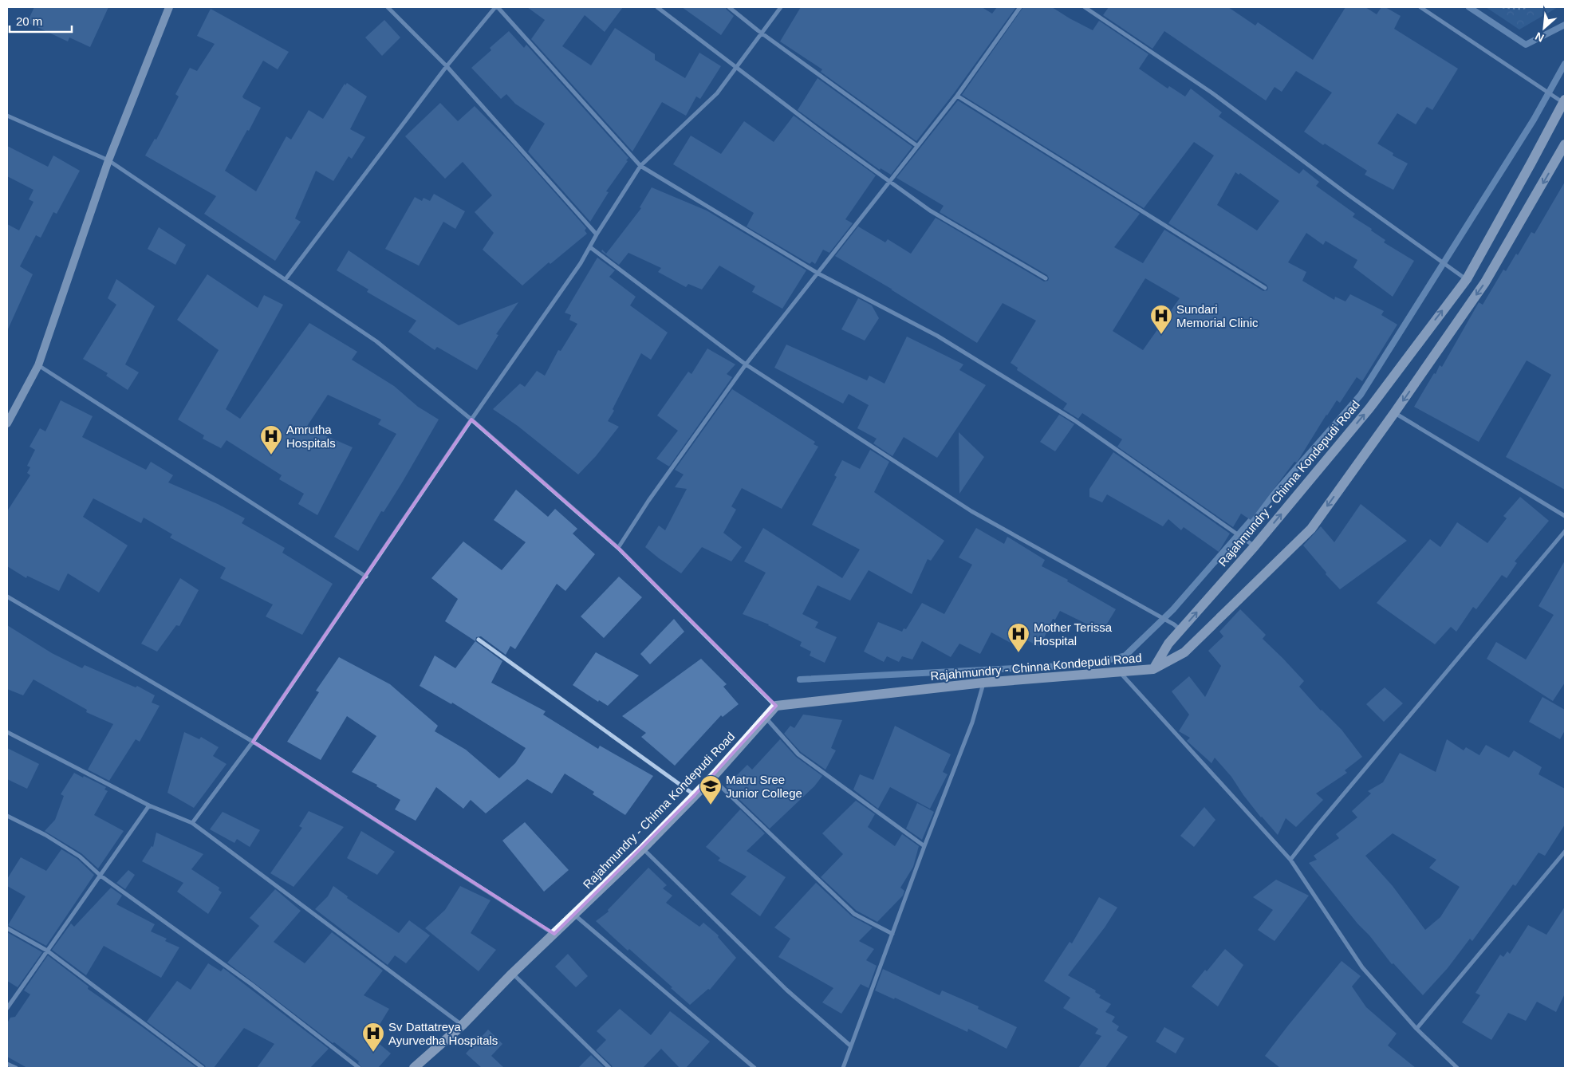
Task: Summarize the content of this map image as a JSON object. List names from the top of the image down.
{
  "streets": {
    "main road": ["Rajahmundry - Chinna Kondepudi Road"]
  },
  "places": {
    "hospital": [
      "Sundari Memorial Clinic",
      "Amrutha Hospitals",
      "Mother Terissa Hospital",
      "Sv Dattatreya Ayurvedha Hospitals"
    ],
    "school or university": ["Matru Sree Junior College"]
  },
  "scale_bar": "20 m",
  "north": "bottom left"
}
